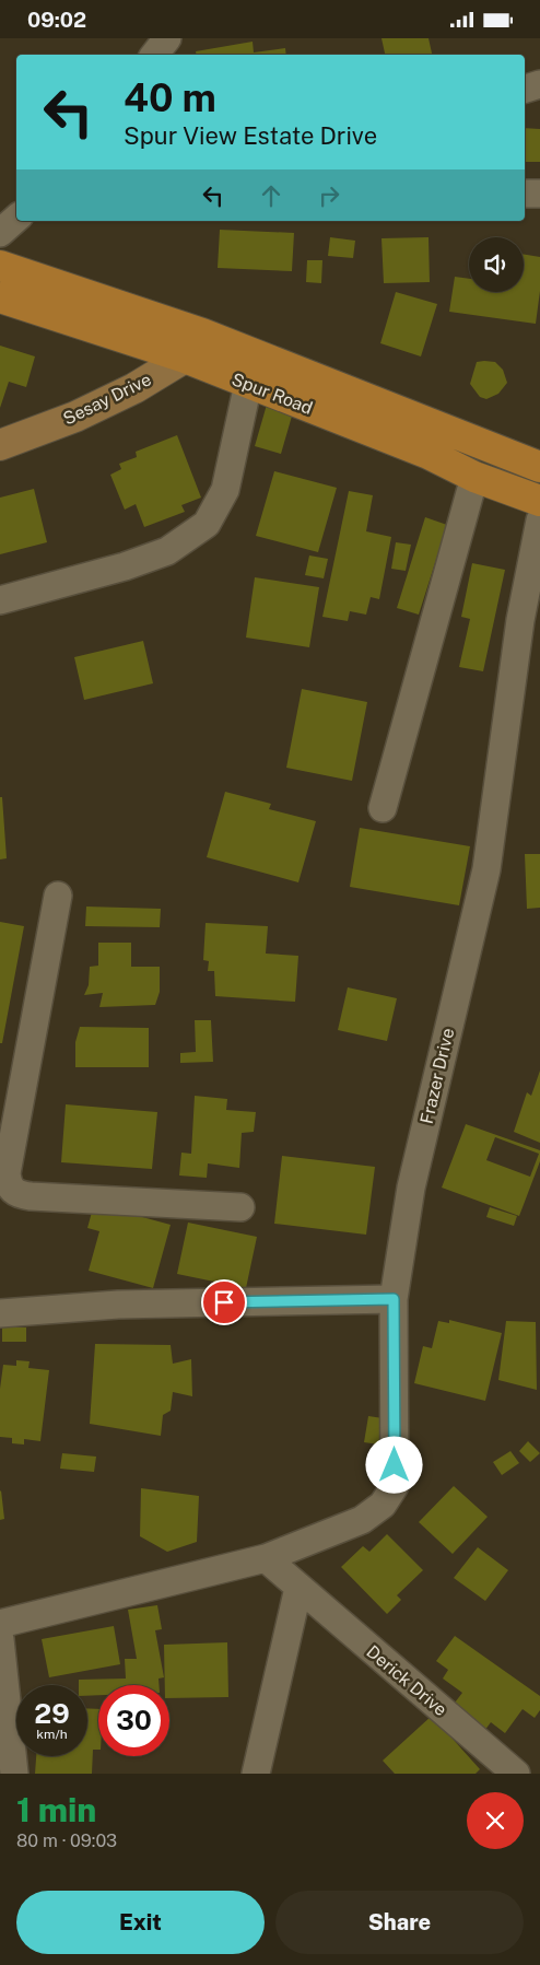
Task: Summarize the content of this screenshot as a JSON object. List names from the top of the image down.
{
  "streets": {
    "main road": ["Spur Road"],
    "street": ["Sesay Drive", "Frazer Drive", "Derick Drive"]
  },
  "crossings": [
    ["Spur Road", "Sesay Drive"],
    ["Frazer Drive", "Derick Drive"]
  ],
  "page": {
    "status": "09:02",
    "turn": ["40 m", "Spur View Estate Drive"],
    "speed": "29 km/h",
    "limit": "30",
    "heading": ["1 min", "80 m · 09:03"],
    "buttons": ["Exit", "Share"]
  }
}
